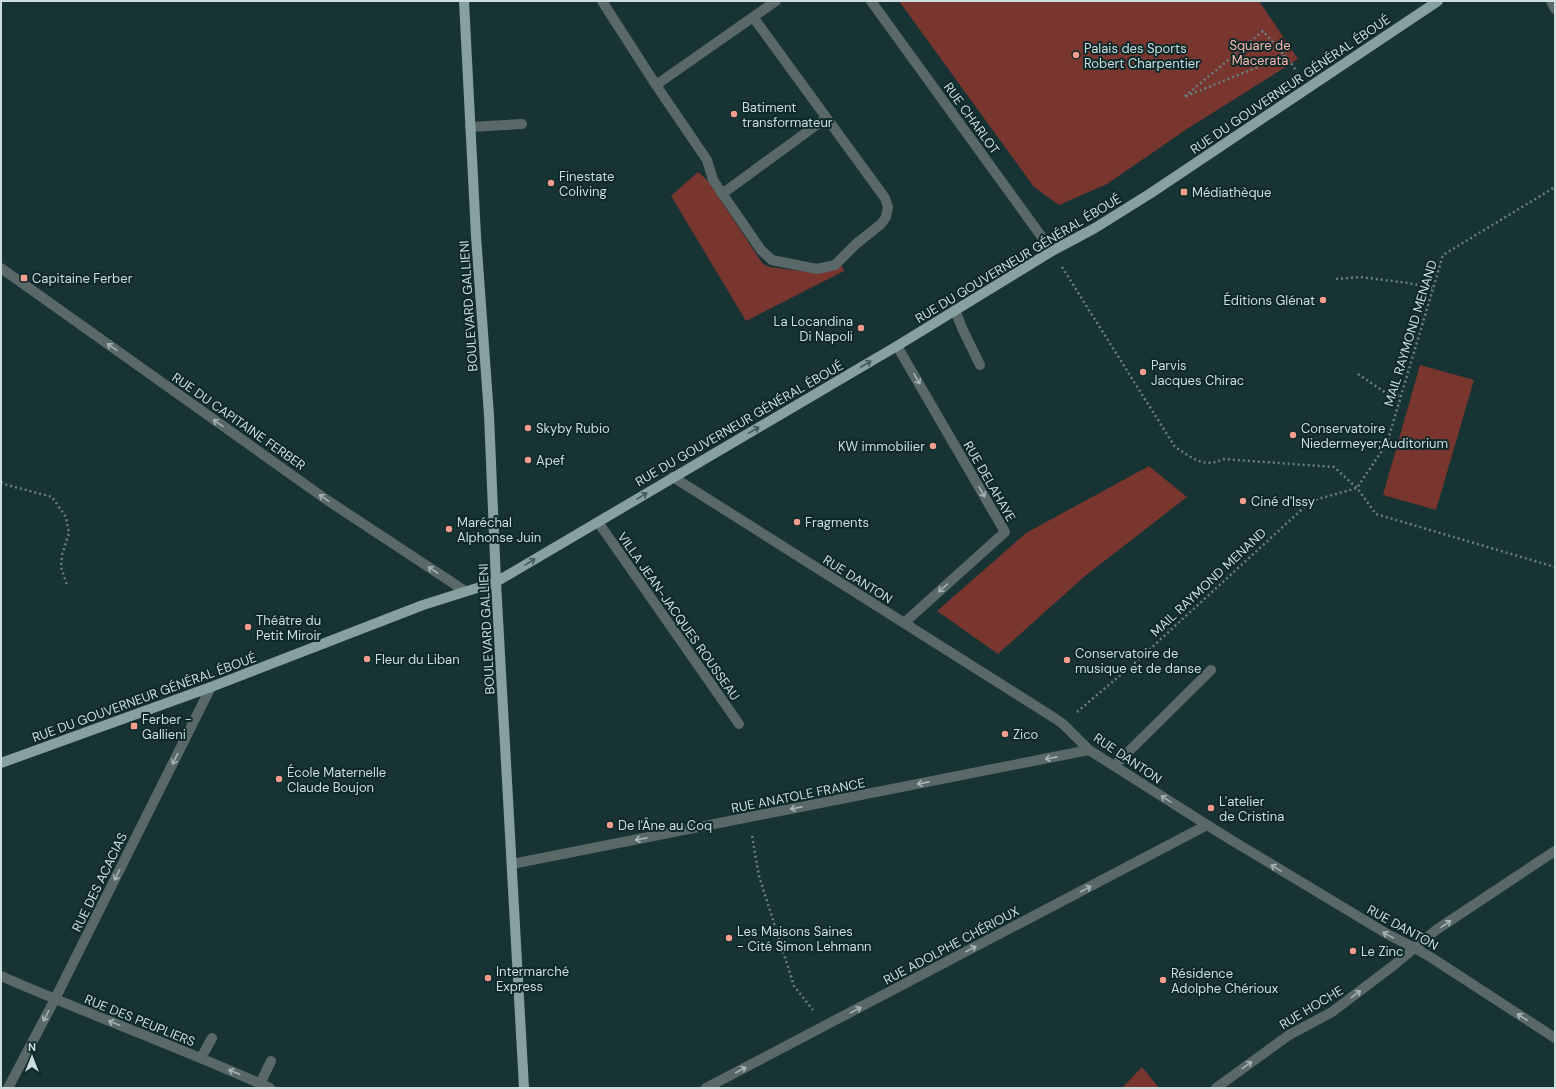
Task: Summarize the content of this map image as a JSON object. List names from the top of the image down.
{
  "streets": {
    "main road": ["RUE DU GOUVERNEUR GÉNÉRAL ÉBOUÉ", "BOULEVARD GALLIENI"],
    "street": [
      "RUE CHARLOT",
      "RUE DU CAPITAINE FERBER",
      "RUE DELAHAYE",
      "RUE DANTON",
      "VILLA JEAN-JACQUES ROUSSEAU",
      "RUE ANATOLE FRANCE",
      "RUE DES ACACIAS",
      "RUE ADOLPHE CHÉRIOUX",
      "RUE HOCHE",
      "RUE DES PEUPLIERS"
    ],
    "path": ["MAIL RAYMOND MENAND"]
  },
  "crossings": [
    ["RUE DU GOUVERNEUR GÉNÉRAL ÉBOUÉ", "RUE CHARLOT"],
    ["RUE DU GOUVERNEUR GÉNÉRAL ÉBOUÉ", "BOULEVARD GALLIENI"],
    ["RUE DU GOUVERNEUR GÉNÉRAL ÉBOUÉ", "RUE DU CAPITAINE FERBER"],
    ["RUE DU GOUVERNEUR GÉNÉRAL ÉBOUÉ", "RUE DELAHAYE"],
    ["RUE DU GOUVERNEUR GÉNÉRAL ÉBOUÉ", "RUE DANTON"],
    ["RUE DU GOUVERNEUR GÉNÉRAL ÉBOUÉ", "VILLA JEAN-JACQUES ROUSSEAU"],
    ["RUE DU GOUVERNEUR GÉNÉRAL ÉBOUÉ", "RUE DES ACACIAS"],
    ["BOULEVARD GALLIENI", "RUE ANATOLE FRANCE"],
    ["MAIL RAYMOND MENAND", "RUE DANTON"],
    ["RUE DELAHAYE", "RUE DANTON"],
    ["RUE DANTON", "RUE ANATOLE FRANCE"],
    ["RUE DANTON", "RUE ADOLPHE CHÉRIOUX"],
    ["RUE DANTON", "RUE HOCHE"],
    ["RUE DES ACACIAS", "RUE DES PEUPLIERS"]
  ],
  "one_way": [
    "RUE DU CAPITAINE FERBER",
    "RUE DANTON",
    "RUE ANATOLE FRANCE",
    "RUE DES ACACIAS",
    "RUE ADOLPHE CHÉRIOUX",
    "RUE HOCHE",
    "RUE DES PEUPLIERS"
  ],
  "parks": ["Square de Macerata"],
  "places": {
    "other": [
      "Palais des Sports Robert Charpentier",
      "Batiment transformateur",
      "Finestate Coliving",
      "Éditions Glénat",
      "La Locandina Di Napoli",
      "Parvis Jacques Chirac",
      "Skyby Rubio",
      "Conservatoire Niedermeyer;Auditorium",
      "KW immobilier",
      "Apef",
      "Ciné d'Issy",
      "Fragments",
      "Maréchal Alphonse Juin",
      "Théâtre du Petit Miroir",
      "Fleur du Liban",
      "Conservatoire de musique et de danse",
      "Zico",
      "École Maternelle Claude Boujon",
      "L'atelier de Cristina",
      "De l'Âne au Coq",
      "Les Maisons Saines - Cité Simon Lehmann",
      "Le Zinc",
      "Intermarché Express",
      "Résidence Adolphe Chérioux"
    ],
    "transit": ["Médiathèque", "Capitaine Ferber", "Ferber - Gallieni"]
  },
  "north": "top"
}
